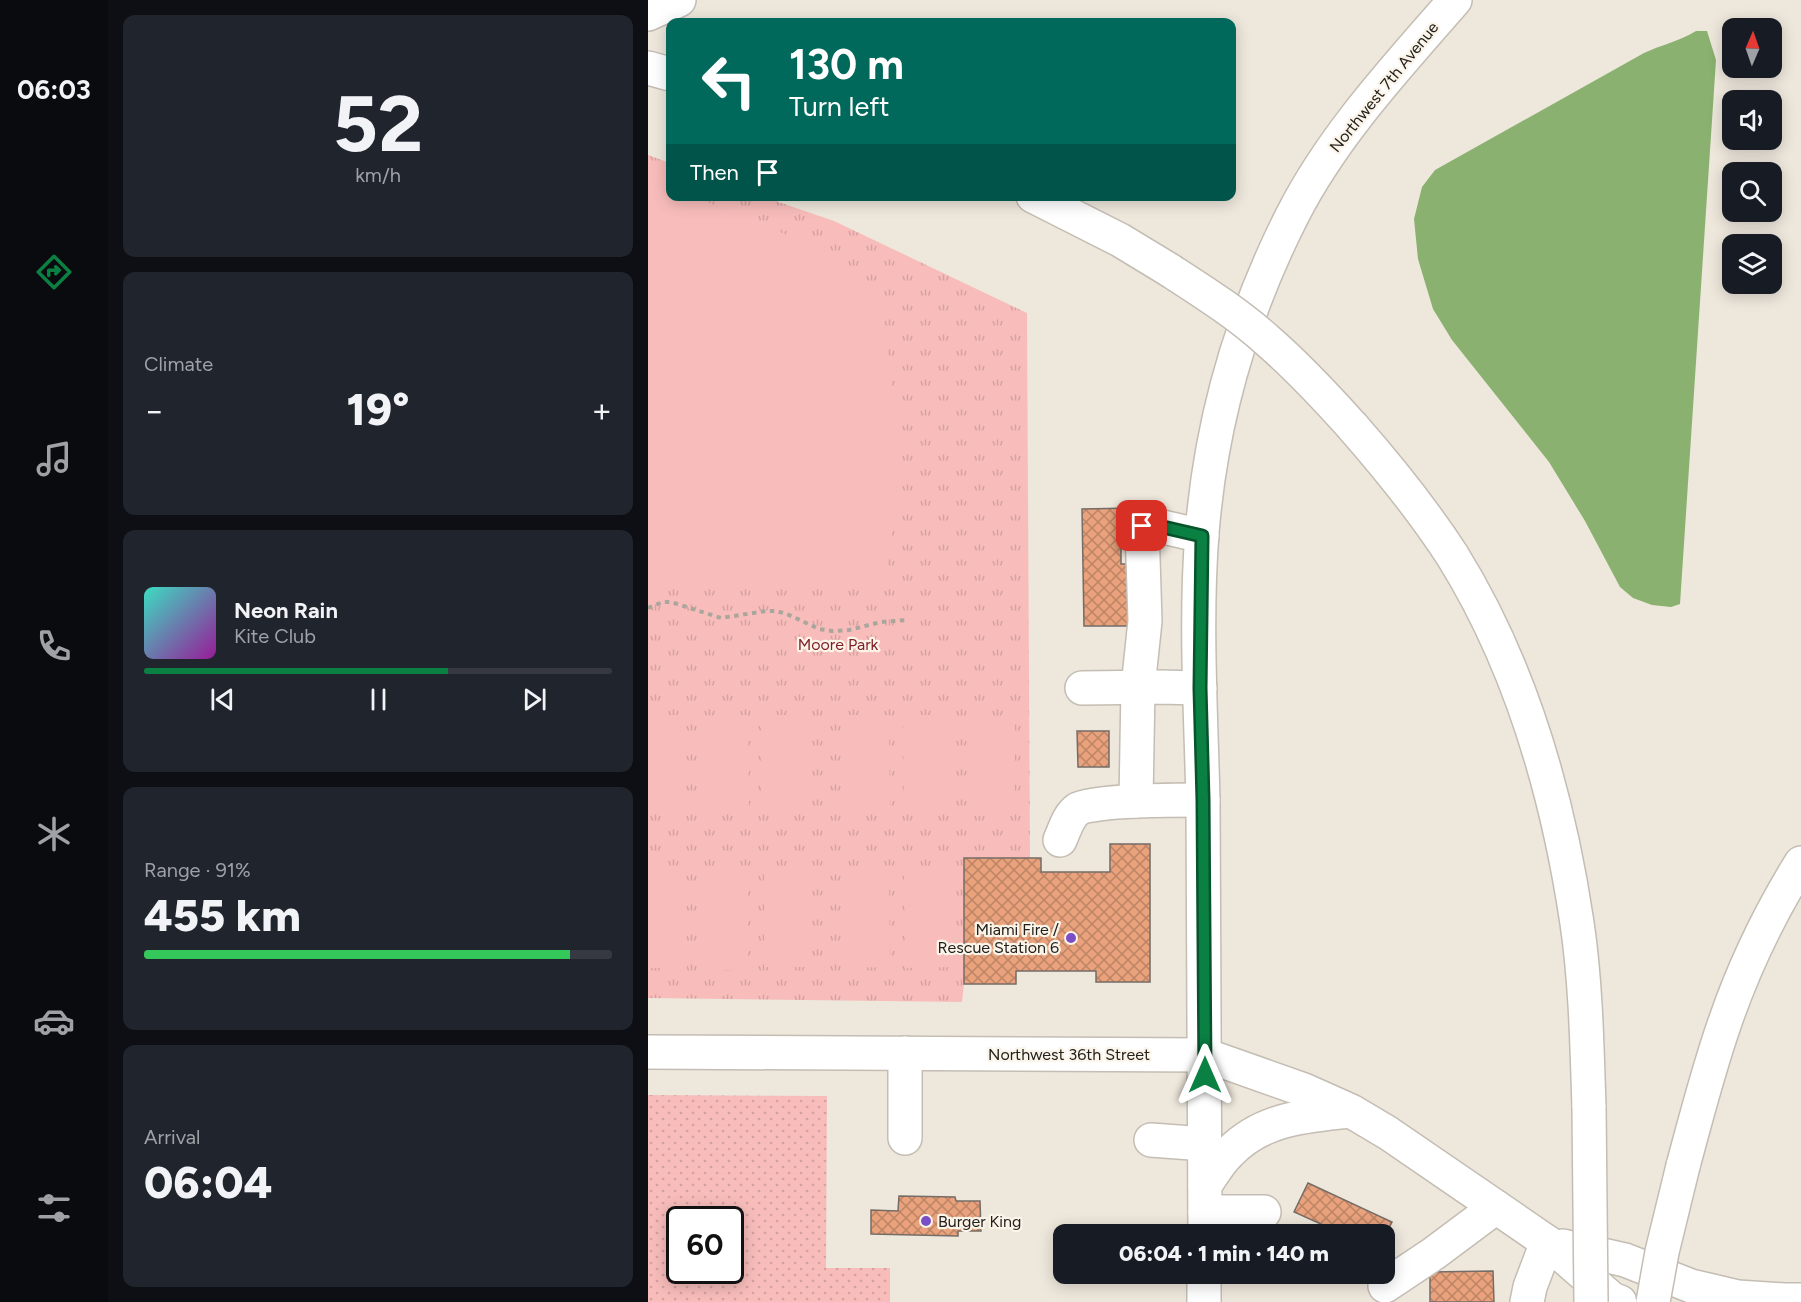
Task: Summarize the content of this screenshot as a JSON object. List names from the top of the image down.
{
  "streets": {
    "main road": ["Northwest 7th Avenue", "Northwest 36th Street"]
  },
  "crossings": [
    ["Northwest 7th Avenue", "Northwest 36th Street"]
  ],
  "parks": ["Moore Park"],
  "places": ["Miami Fire / Rescue Station 6", "Burger King"],
  "north": "top",
  "page": {
    "tabs": "06:03",
    "tile": [
      ["52", "km/h"],
      "Climate",
      ["Range · 91%", "455 km"],
      ["Arrival", "06:04"]
    ],
    "turn": ["130 m", "Turn left"],
    "then": "Then",
    "heat": ["−", "19°", "+"],
    "song": ["Neon Rain", "Kite Club"],
    "limit": "60",
    "trip": "06:04 · 1 min · 140 m"
  }
}
